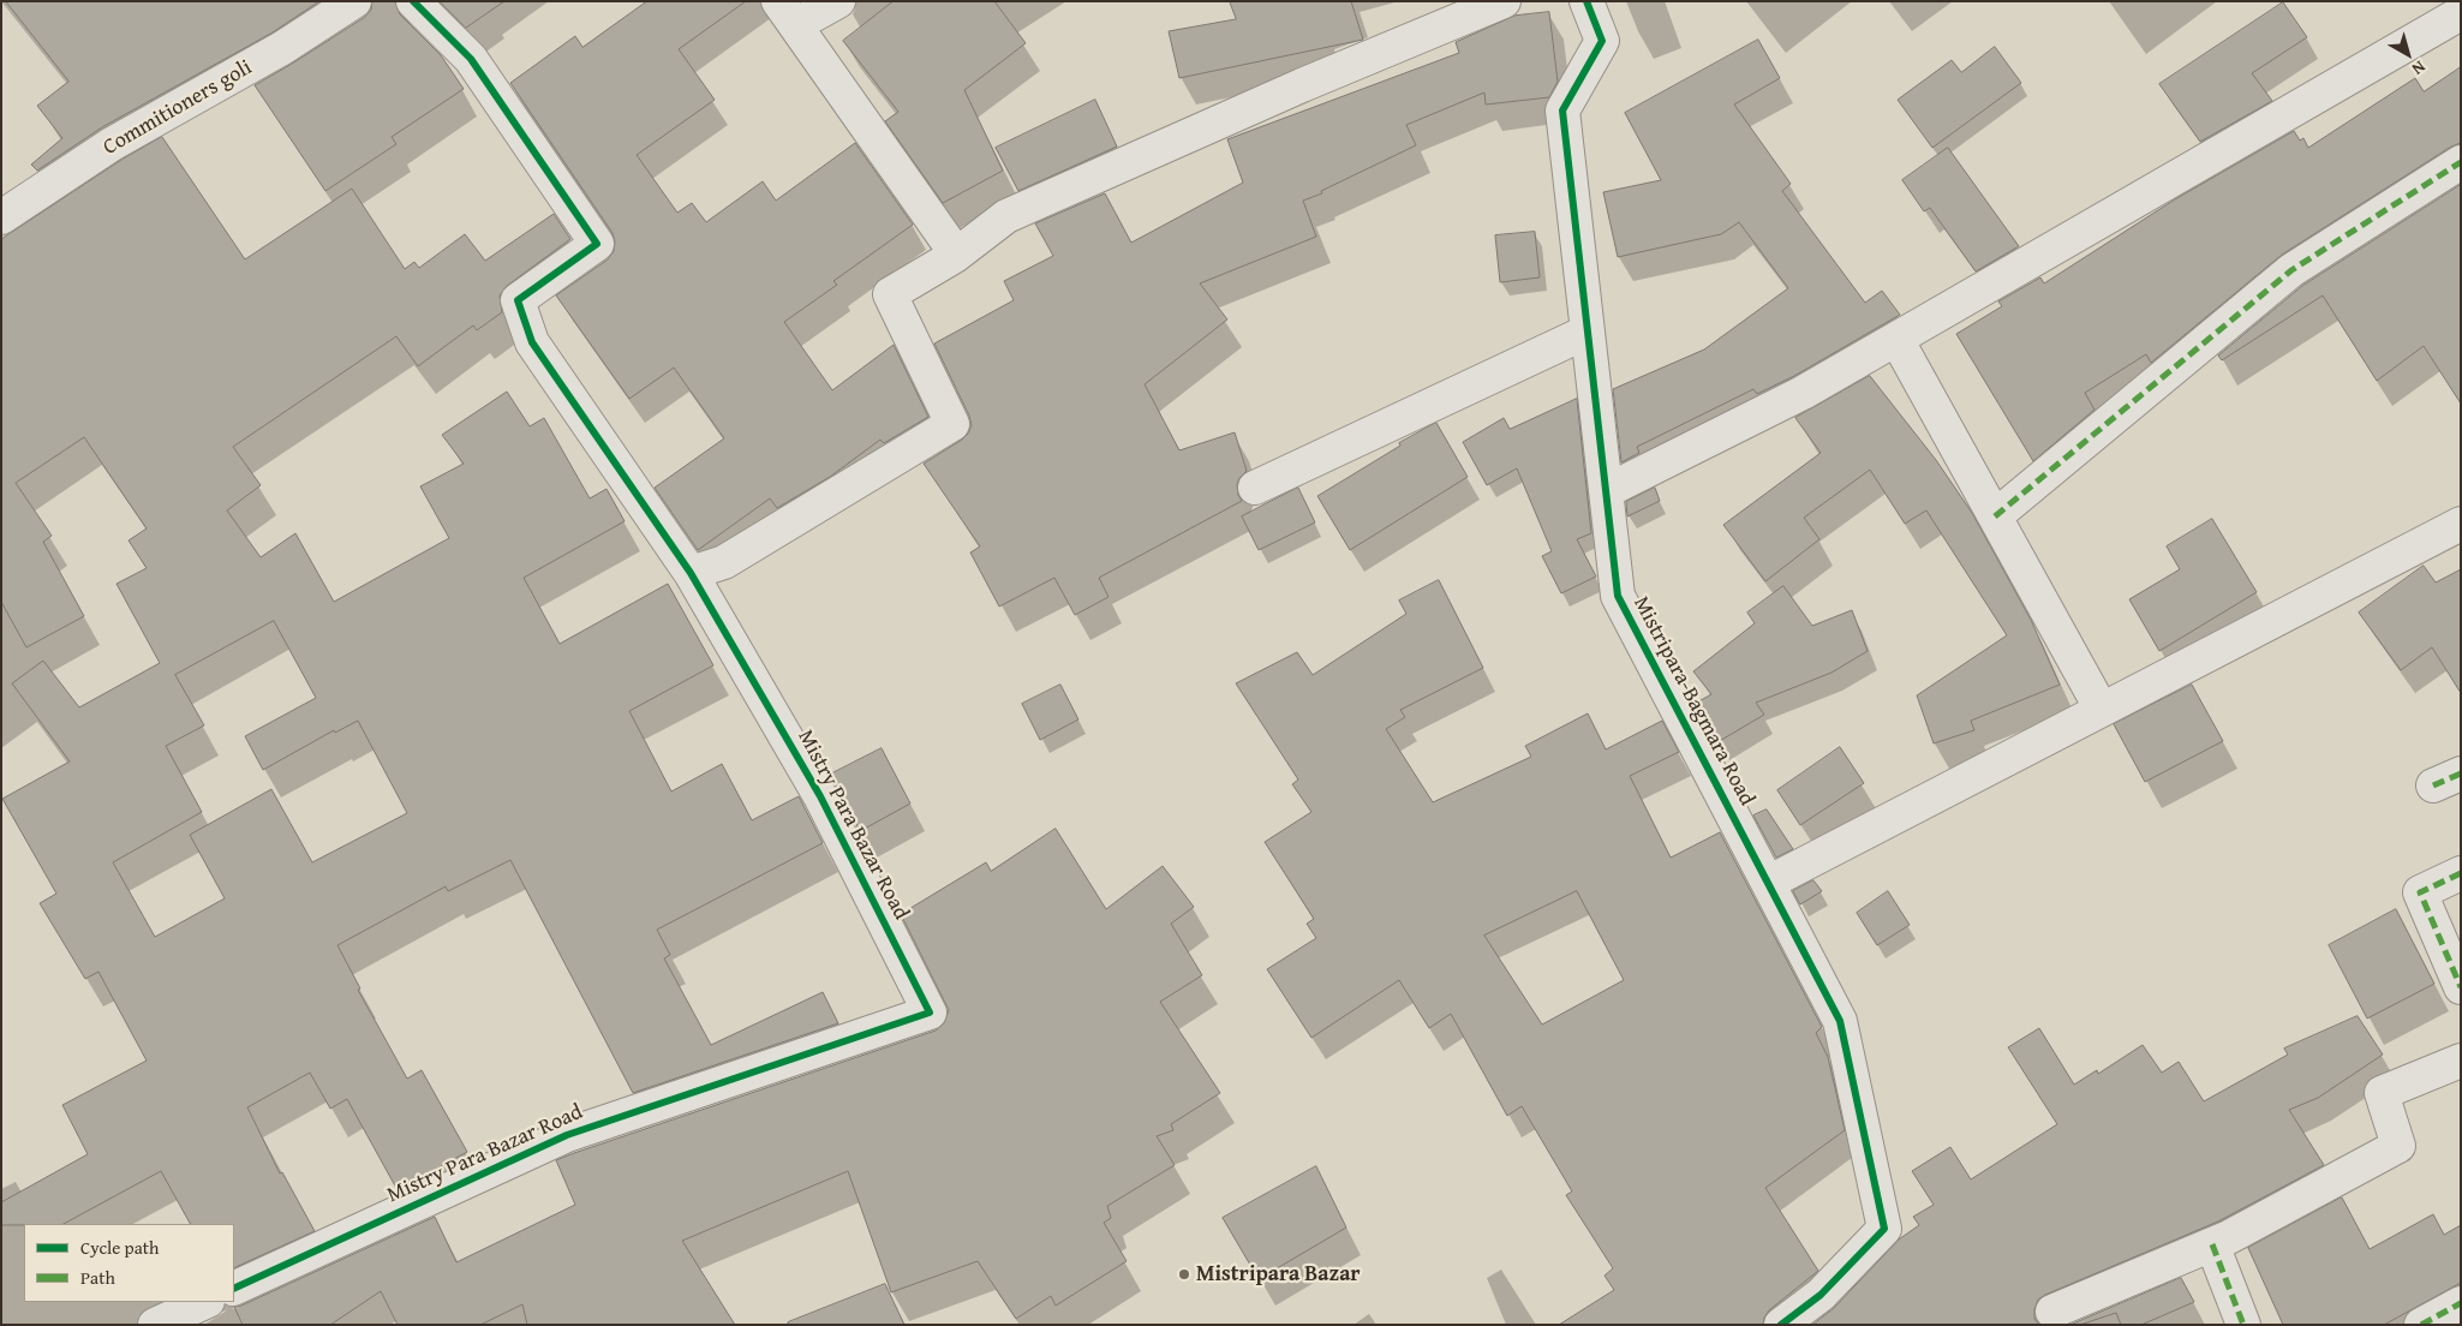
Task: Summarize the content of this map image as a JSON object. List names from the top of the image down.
{
  "streets": {
    "street": ["Commitioners goli", "Mistripara-Bagmara Road", "Mistry Para Bazar Road"]
  },
  "places": ["Mistripara Bazar"],
  "legend": ["Cycle path", "Path"],
  "north": "bottom right"
}
